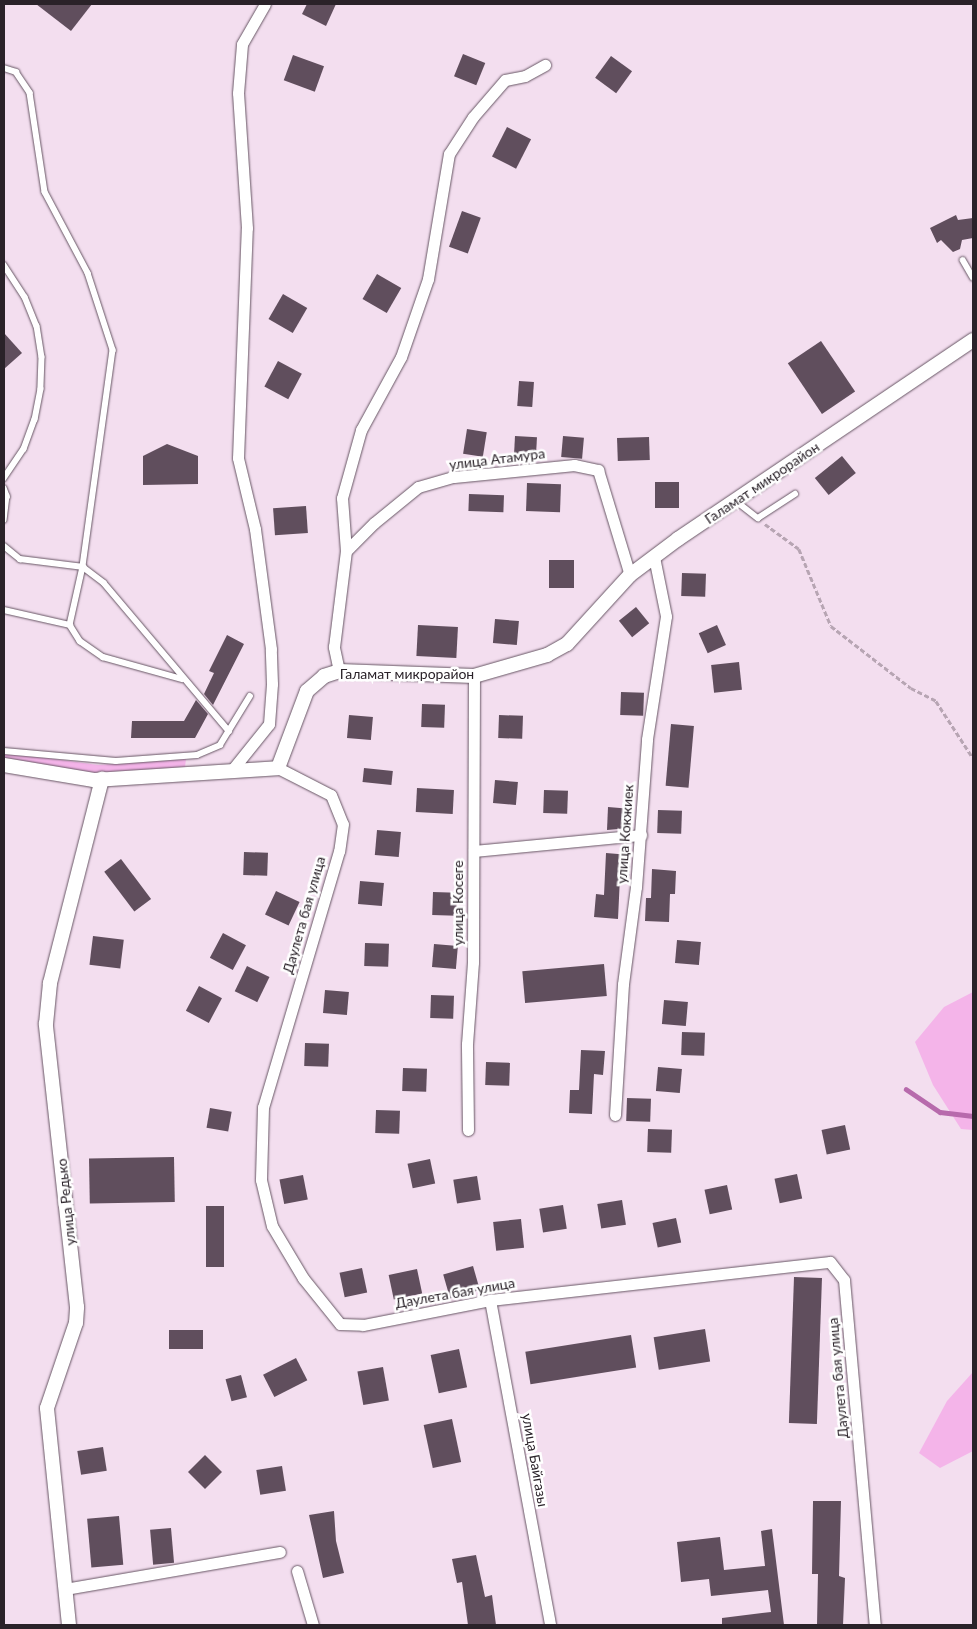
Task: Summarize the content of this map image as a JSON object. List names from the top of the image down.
{
  "streets": {
    "street": [
      "улица Атамура",
      "Галамат микрорайон",
      "улица Кокжиек",
      "улица Косеге",
      "Даулета бая улица",
      "улица Редько",
      "улица Байгазы"
    ]
  },
  "crossings": [
    ["улица Атамура", "Галамат микрорайон"],
    ["Галамат микрорайон", "улица Кокжиек"],
    ["Галамат микрорайон", "улица Косеге"],
    ["Галамат микрорайон", "Даулета бая улица"],
    ["Даулета бая улица", "улица Байгазы"]
  ]
}
